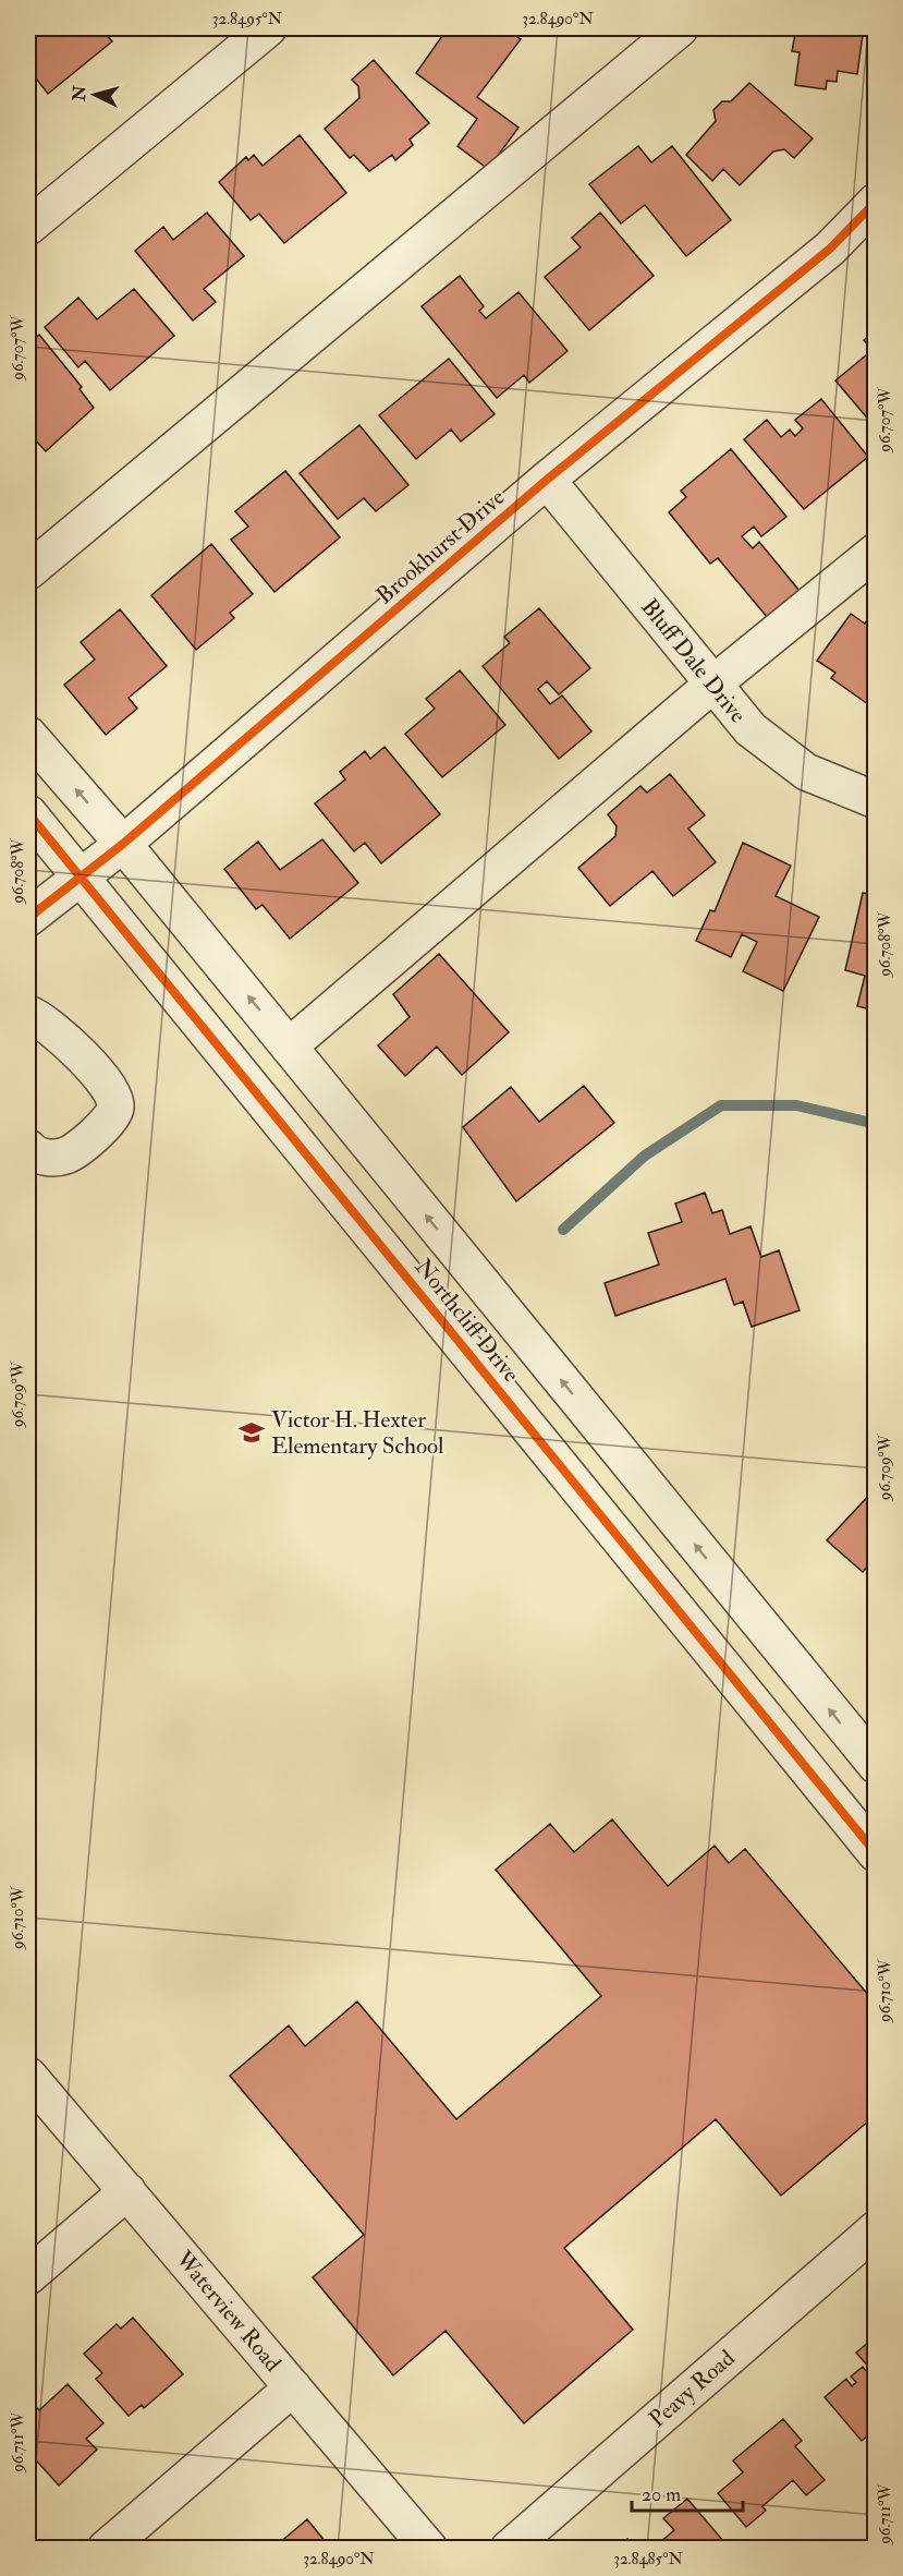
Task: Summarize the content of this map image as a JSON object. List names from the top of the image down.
{
  "streets": {
    "street": [
      "Brookhurst Drive",
      "Bluff Dale Drive",
      "Northcliff Drive",
      "Waterview Road",
      "Peavy Road"
    ]
  },
  "crossings": [
    ["Brookhurst Drive", "Bluff Dale Drive"],
    ["Brookhurst Drive", "Northcliff Drive"]
  ],
  "places": {
    "school or university": ["Victor H. Hexter Elementary School"]
  },
  "scale_bar": "20 m",
  "north": "left",
  "coordinates": [
    "32.8495°N",
    "32.8490°N",
    "96.707°W",
    "96.708°W",
    "96.709°W",
    "96.710°W",
    "96.711°W",
    "32.8485°N"
  ]
}
